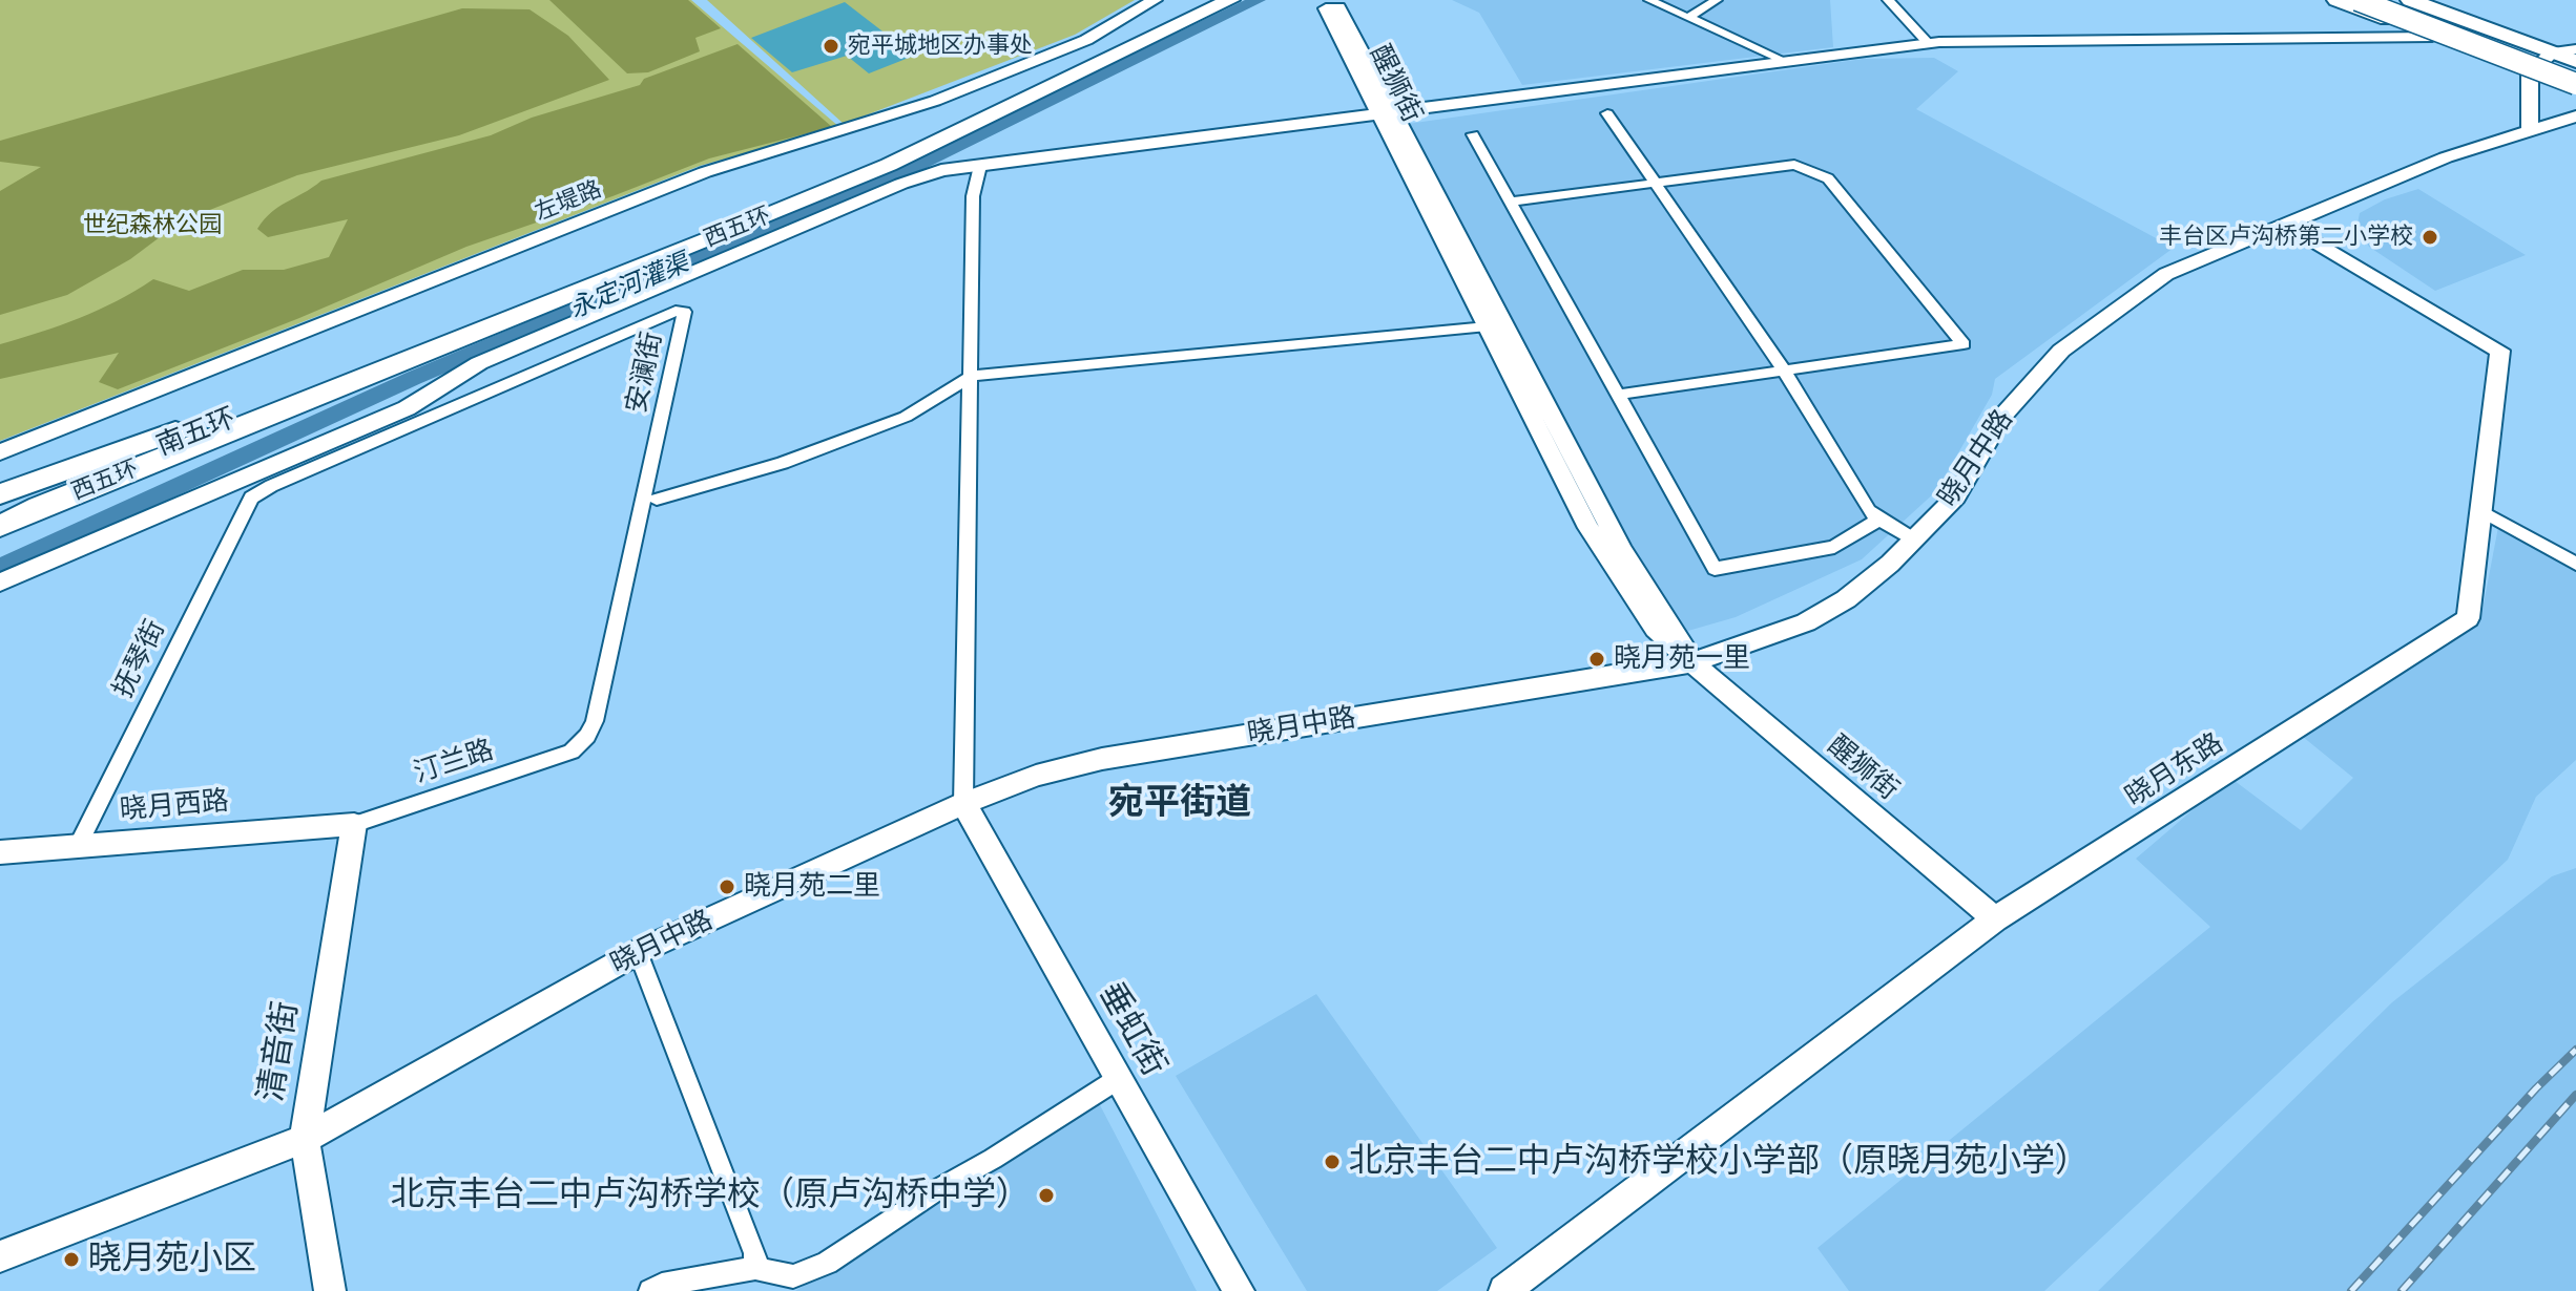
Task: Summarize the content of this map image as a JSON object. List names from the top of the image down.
{
  "streets": {
    "highway": ["西五环", "南五环"],
    "street": [
      "醒狮街",
      "左堤路",
      "安澜街",
      "晓月中路",
      "抚琴街",
      "汀兰路",
      "晓月东路",
      "晓月西路",
      "垂虹街",
      "清音街"
    ]
  },
  "crossings": [
    ["醒狮街", "晓月中路"],
    ["醒狮街", "晓月东路"],
    ["西五环", "南五环"],
    ["安澜街", "抚琴街"],
    ["安澜街", "汀兰路"],
    ["晓月中路", "晓月东路"],
    ["晓月中路", "垂虹街"],
    ["晓月中路", "清音街"],
    ["抚琴街", "晓月西路"],
    ["汀兰路", "晓月西路"],
    ["汀兰路", "清音街"],
    ["晓月西路", "清音街"]
  ],
  "districts": ["宛平街道"],
  "water": ["永定河灌渠"],
  "parks": ["世纪森林公园"],
  "places": [
    "宛平城地区办事处",
    "丰台区卢沟桥第二小学校",
    "晓月苑一里",
    "晓月苑二里",
    "北京丰台二中卢沟桥学校小学部（原晓月苑小学）",
    "北京丰台二中卢沟桥学校（原卢沟桥中学）",
    "晓月苑小区"
  ]
}
